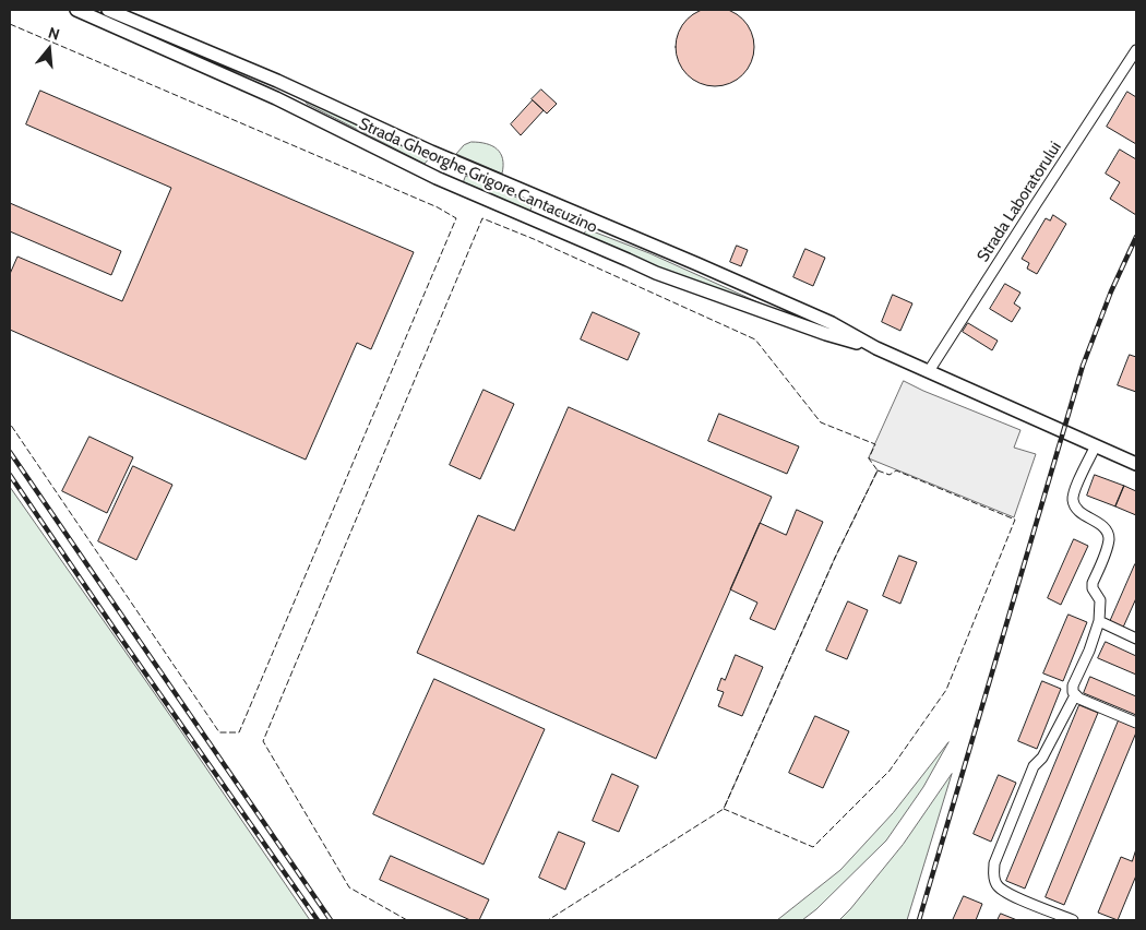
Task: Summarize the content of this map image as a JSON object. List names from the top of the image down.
{
  "streets": {
    "main road": ["Strada Gheorghe Grigore Cantacuzino"],
    "street": ["Strada Laboratorului"]
  },
  "crossings": [
    ["Strada Gheorghe Grigore Cantacuzino", "Strada Laboratorului"]
  ],
  "north": "top"
}
